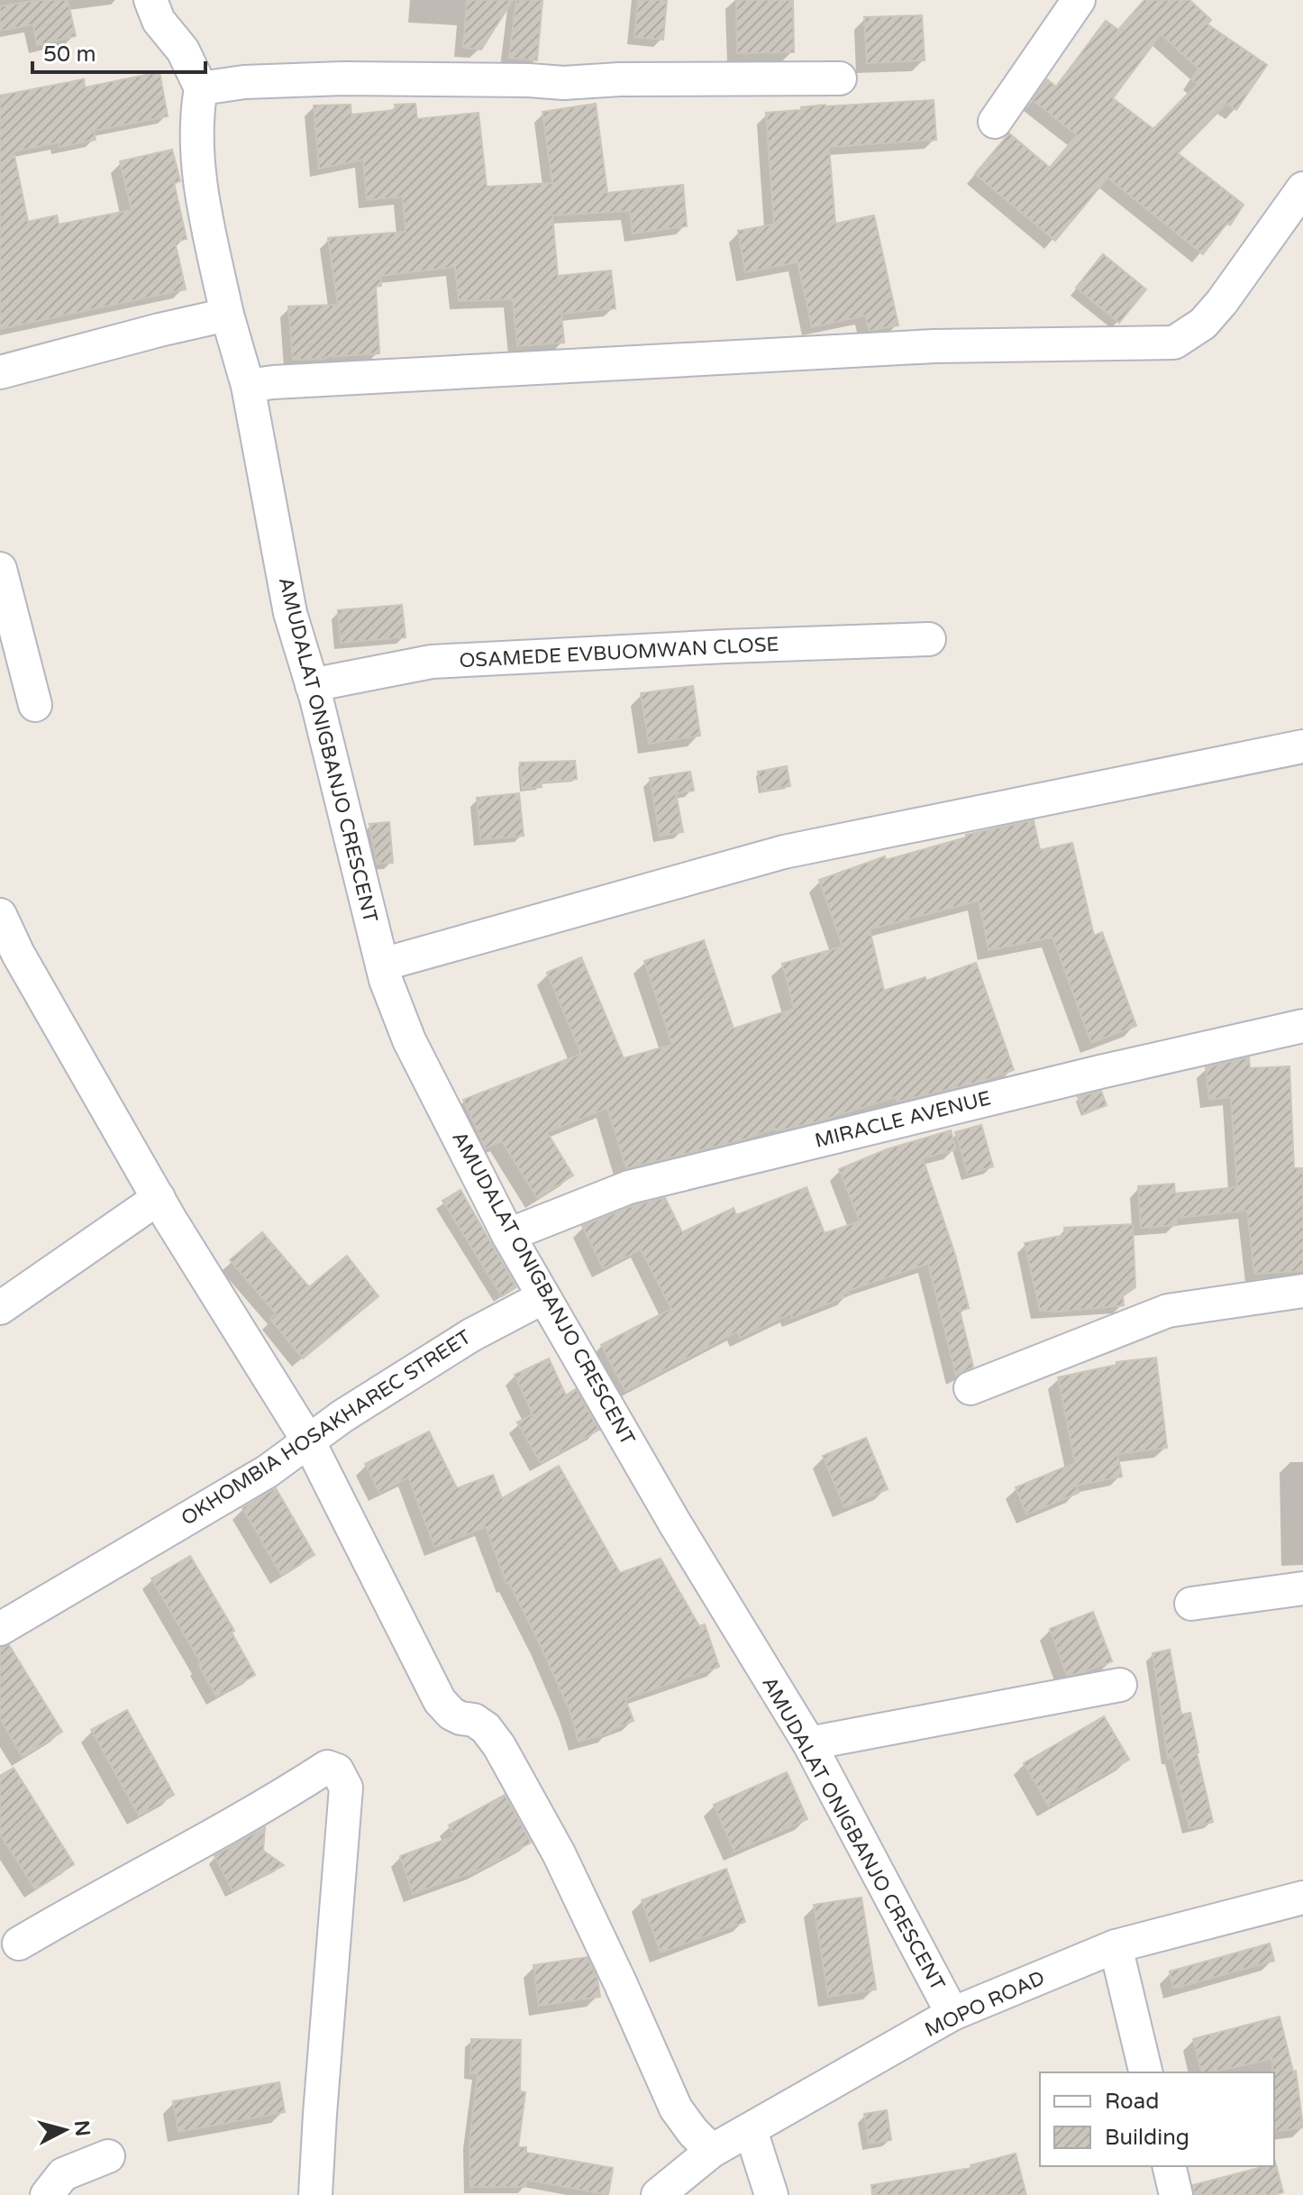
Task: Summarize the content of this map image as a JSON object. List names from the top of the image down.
{
  "streets": {
    "street": [
      "OSAMEDE EVBUOMWAN CLOSE",
      "AMUDALAT ONIGBANJO CRESCENT",
      "MIRACLE AVENUE",
      "OKHOMBIA HOSAKHAREC STREET",
      "MOPO ROAD"
    ]
  },
  "crossings": [
    ["OSAMEDE EVBUOMWAN CLOSE", "AMUDALAT ONIGBANJO CRESCENT"],
    ["AMUDALAT ONIGBANJO CRESCENT", "MIRACLE AVENUE"],
    ["AMUDALAT ONIGBANJO CRESCENT", "OKHOMBIA HOSAKHAREC STREET"],
    ["AMUDALAT ONIGBANJO CRESCENT", "MOPO ROAD"]
  ],
  "legend": ["Road", "Building"],
  "scale_bar": "50 m",
  "north": "right"
}
